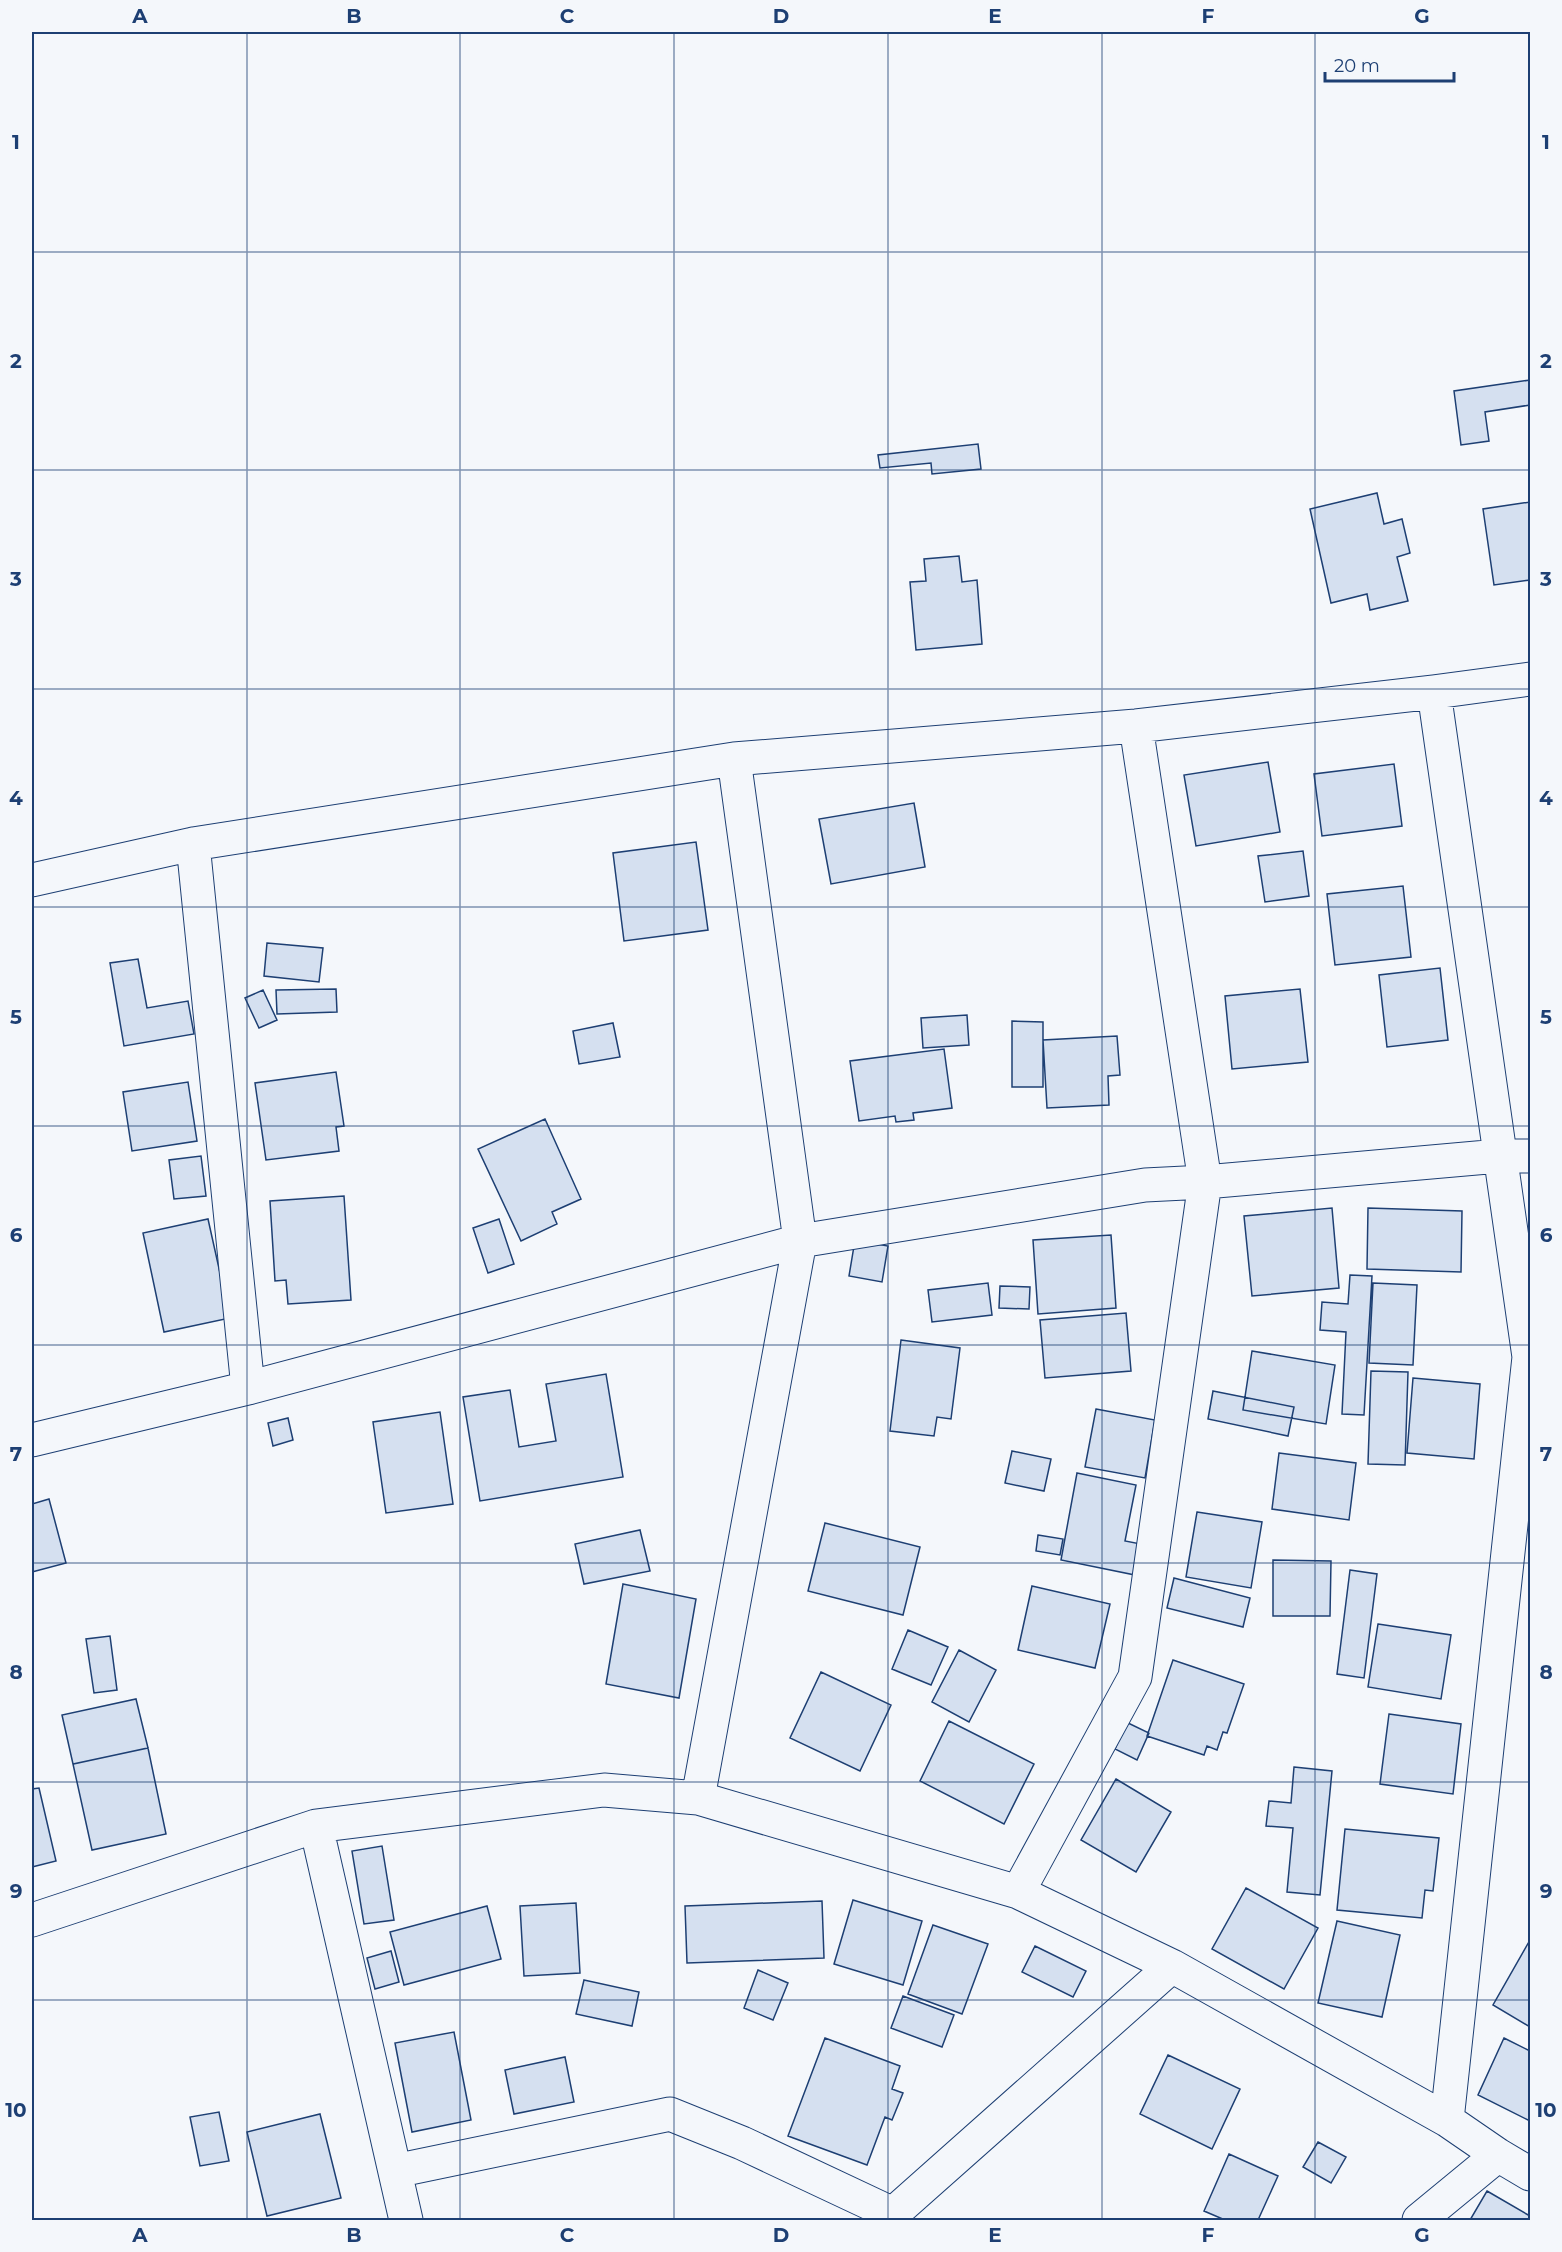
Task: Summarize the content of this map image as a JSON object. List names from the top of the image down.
{
  "scale_bar": "20 m",
  "grid": {
    "columns": [
      "A",
      "B",
      "C",
      "D",
      "E",
      "F",
      "G"
    ],
    "rows": [
      "1",
      "2",
      "3",
      "4",
      "5",
      "6",
      "7",
      "8",
      "9",
      "10"
    ]
  }
}
